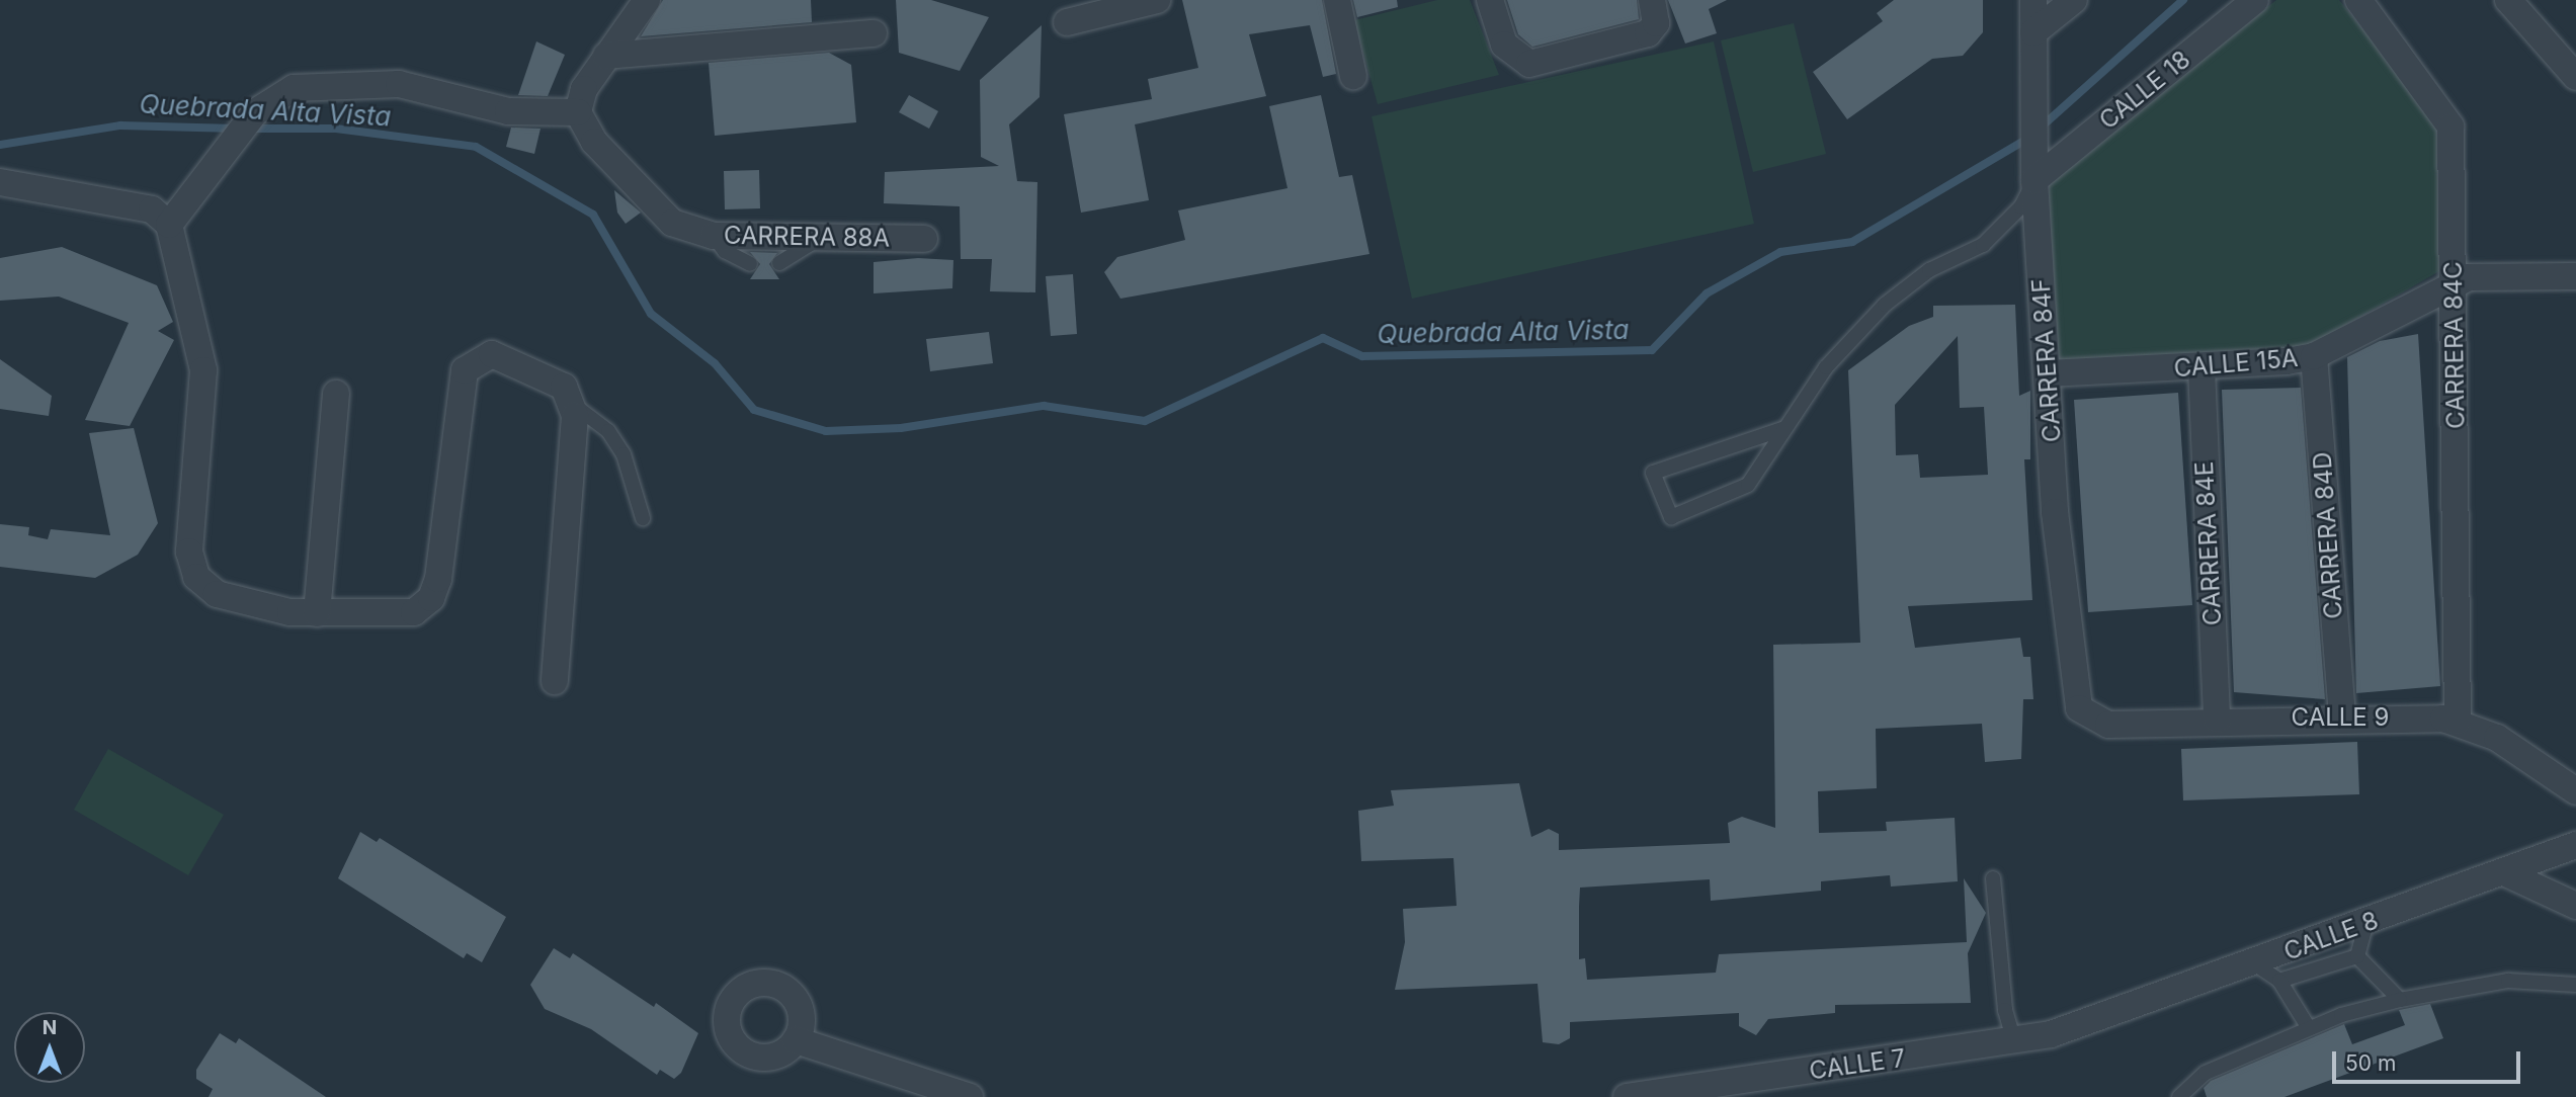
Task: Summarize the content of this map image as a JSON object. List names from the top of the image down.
{
  "streets": {
    "street": [
      "CALLE 18",
      "CARRERA 88A",
      "CARRERA 84C",
      "CARRERA 84F",
      "CALLE 15A",
      "CARRERA 84D",
      "CARRERA 84E",
      "CALLE 9",
      "CALLE 8",
      "CALLE 7"
    ]
  },
  "crossings": [
    ["CALLE 18", "CARRERA 84F"],
    ["CARRERA 84C", "CALLE 15A"],
    ["CARRERA 84C", "CALLE 9"],
    ["CARRERA 84F", "CALLE 15A"],
    ["CARRERA 84F", "CALLE 9"],
    ["CALLE 15A", "CARRERA 84D"],
    ["CALLE 15A", "CARRERA 84E"],
    ["CARRERA 84D", "CALLE 9"],
    ["CARRERA 84E", "CALLE 9"],
    ["CALLE 8", "CALLE 7"]
  ],
  "water": ["Quebrada Alta Vista"],
  "scale_bar": "50 m",
  "north": "top"
}
